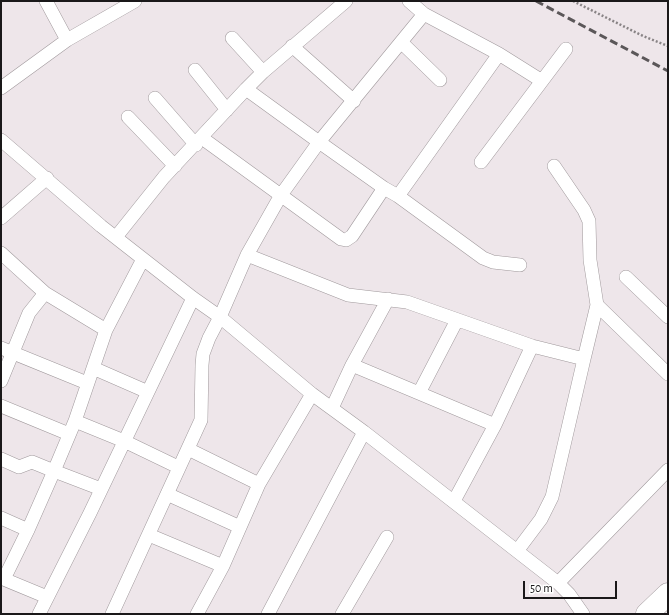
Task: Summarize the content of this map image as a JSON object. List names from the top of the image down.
{
  "scale_bar": "50 m"
}
